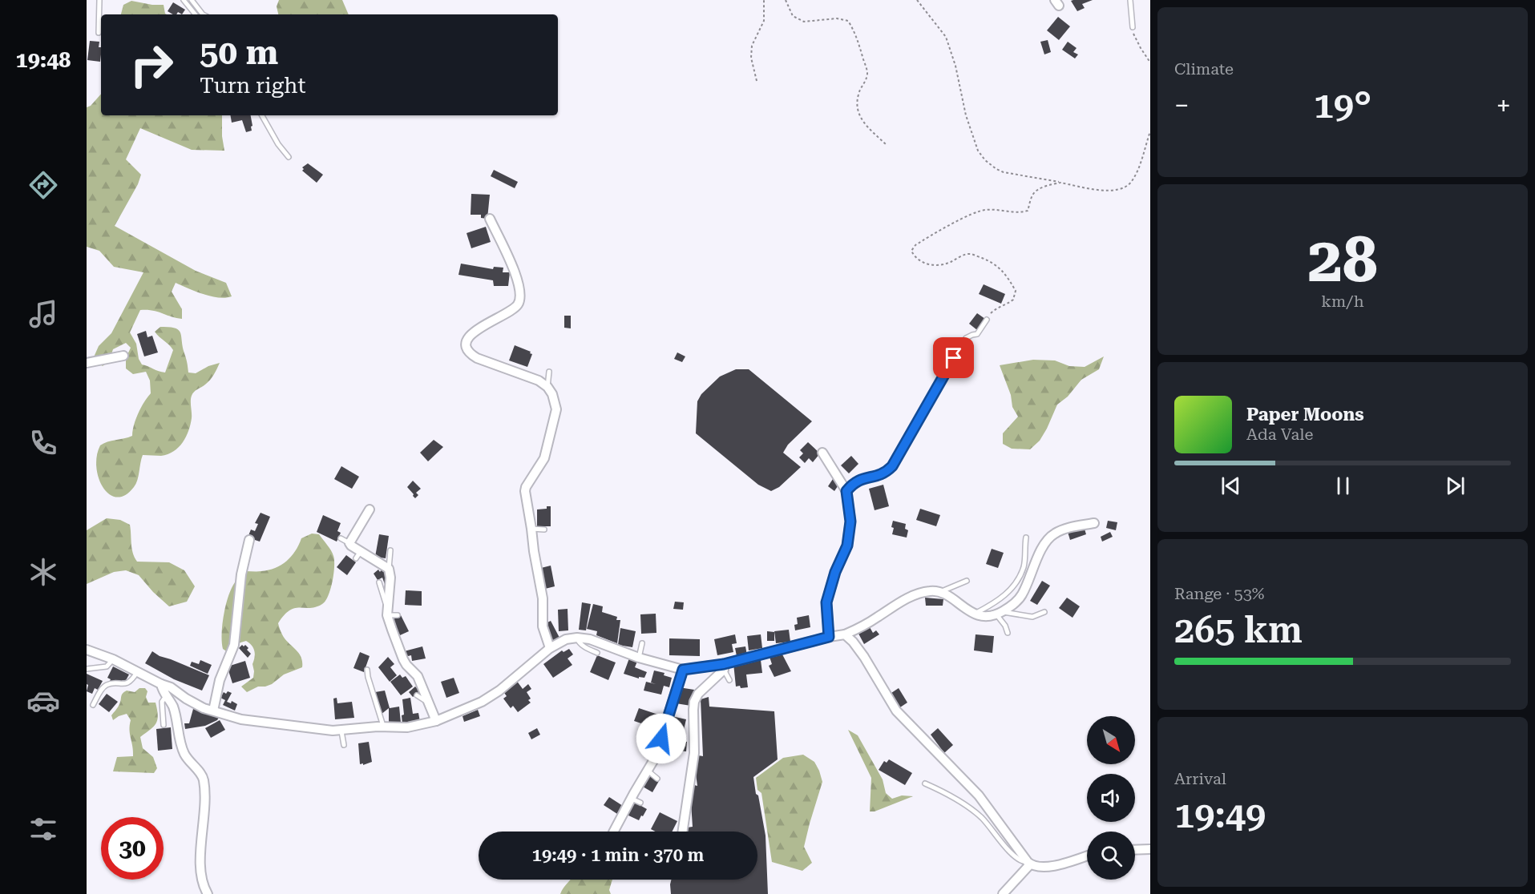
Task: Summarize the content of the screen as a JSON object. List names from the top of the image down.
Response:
{
  "north": "bottom right",
  "page": {
    "tabs": "19:48",
    "tile": [
      "Climate",
      ["28", "km/h"],
      ["Range · 53%", "265 km"],
      ["Arrival", "19:49"]
    ],
    "turn": ["50 m", "Turn right"],
    "heat": ["−", "19°", "+"],
    "song": ["Paper Moons", "Ada Vale"],
    "limit": "30",
    "trip": "19:49 · 1 min · 370 m"
  }
}
